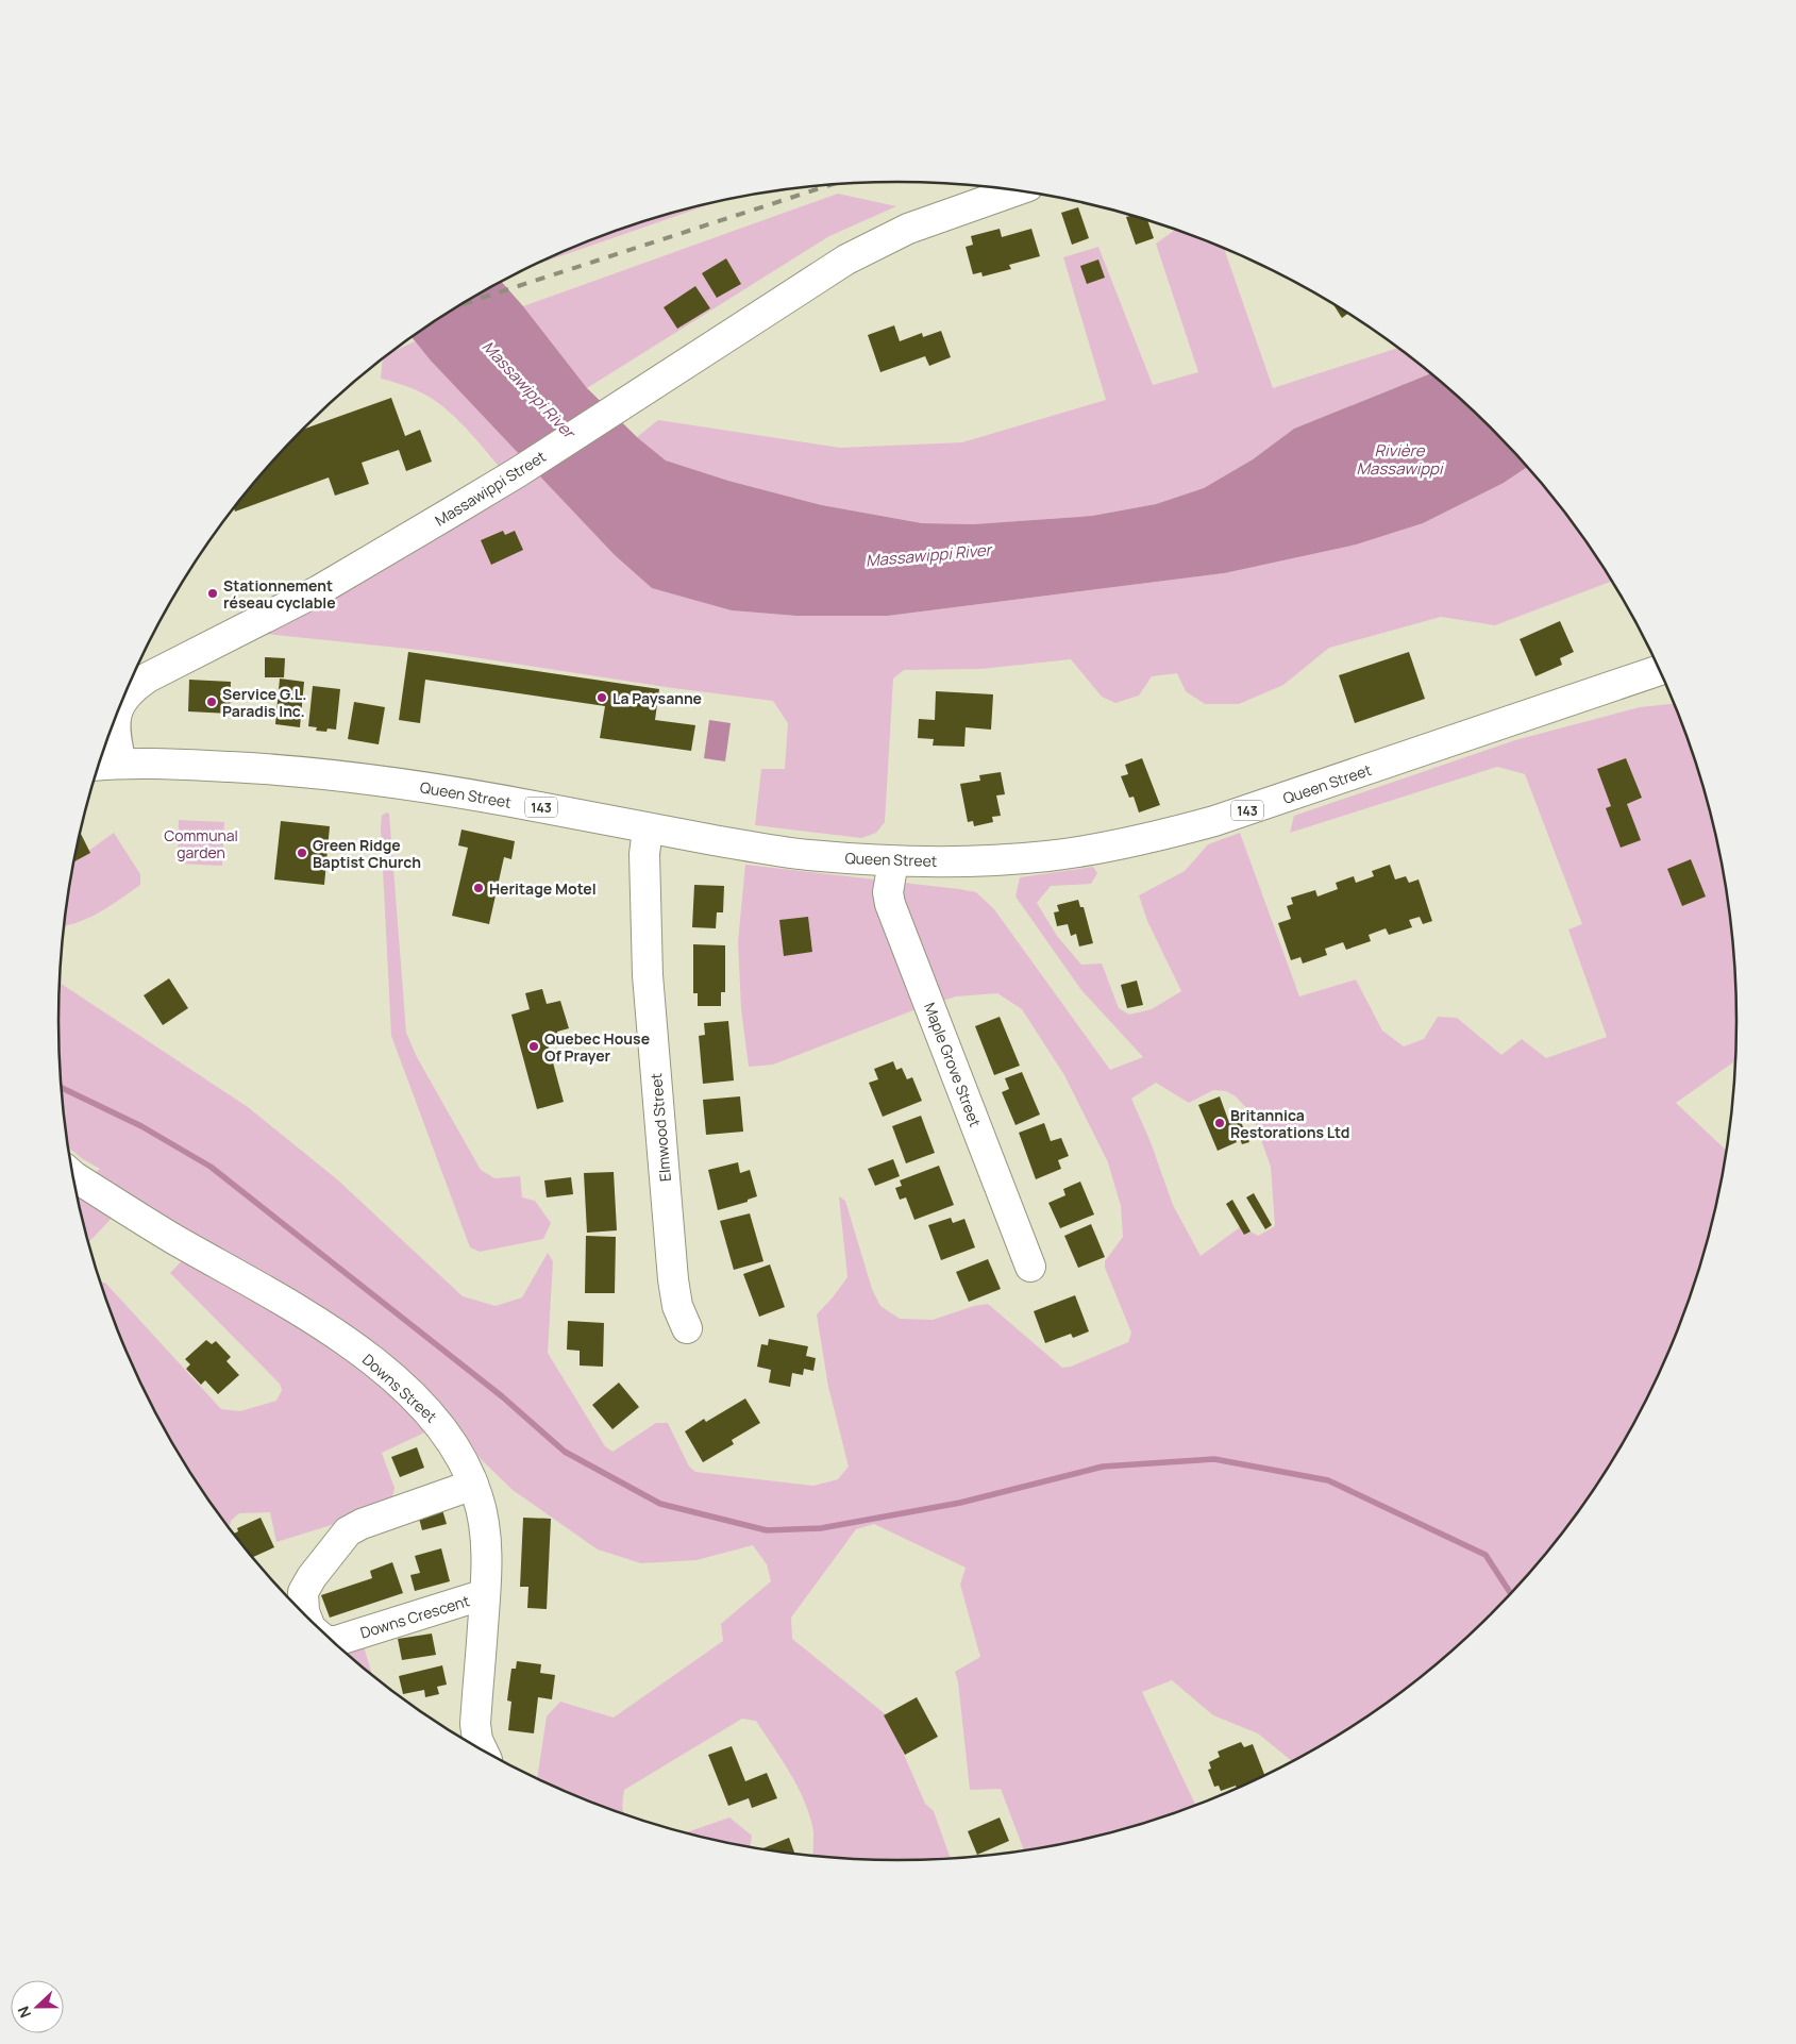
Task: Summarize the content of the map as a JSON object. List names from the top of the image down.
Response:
{
  "streets": {
    "street": [
      "Massawippi Street",
      "Queen Street",
      "143",
      "Maple Grove Street",
      "Elmwood Street",
      "Downs Street",
      "Downs Crescent"
    ]
  },
  "crossings": [
    ["Massawippi Street", "Queen Street"],
    ["Queen Street", "Maple Grove Street"],
    ["Queen Street", "Elmwood Street"],
    ["Downs Street", "Downs Crescent"]
  ],
  "water": ["Massawippi River", "Rivière Massawippi"],
  "parks": ["Communal garden"],
  "places": [
    "Stationnement réseau cyclable",
    "La Paysanne",
    "Service G.L. Paradis Inc.",
    "Green Ridge Baptist Church",
    "Heritage Motel",
    "Quebec House Of Prayer",
    "Britannica Restorations Ltd"
  ],
  "north": "left"
}
